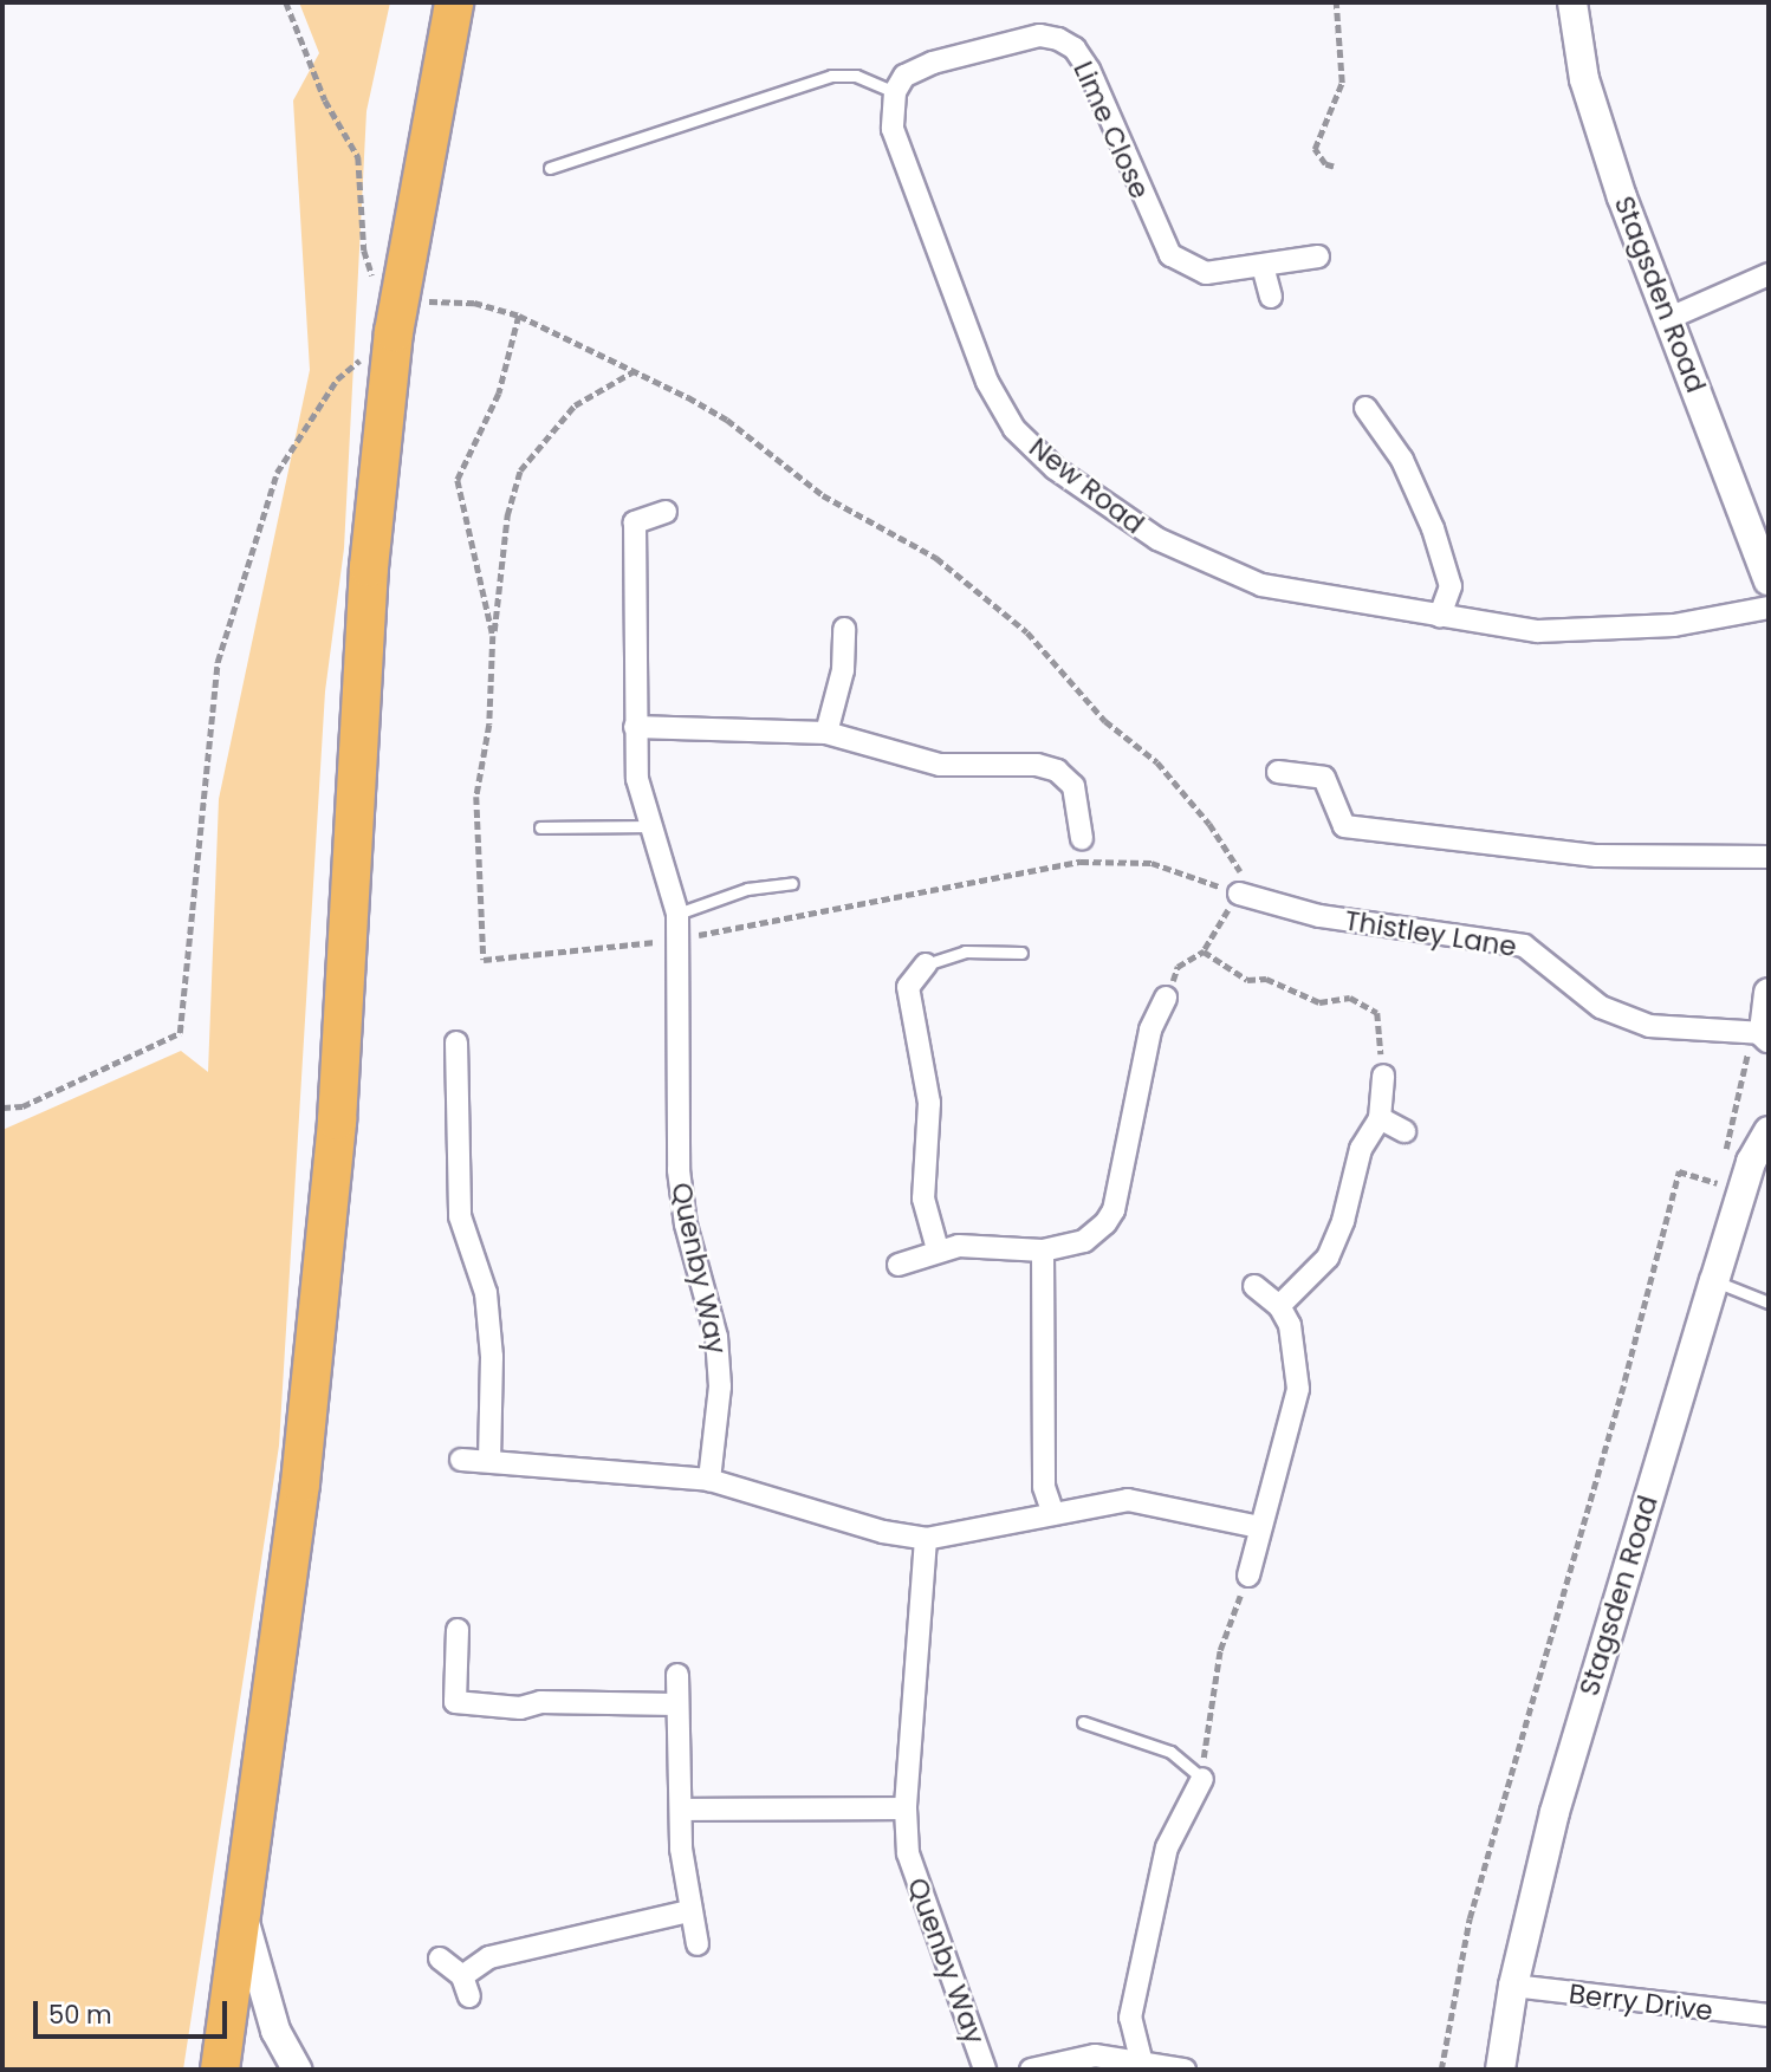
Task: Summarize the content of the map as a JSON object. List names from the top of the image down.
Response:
{
  "streets": {
    "street": [
      "Lime Close",
      "Stagsden Road",
      "New Road",
      "Thistley Lane",
      "Quenby Way",
      "Berry Drive"
    ]
  },
  "crossings": [
    ["Lime Close", "New Road"],
    ["Stagsden Road", "Berry Drive"]
  ],
  "scale_bar": "50 m"
}
